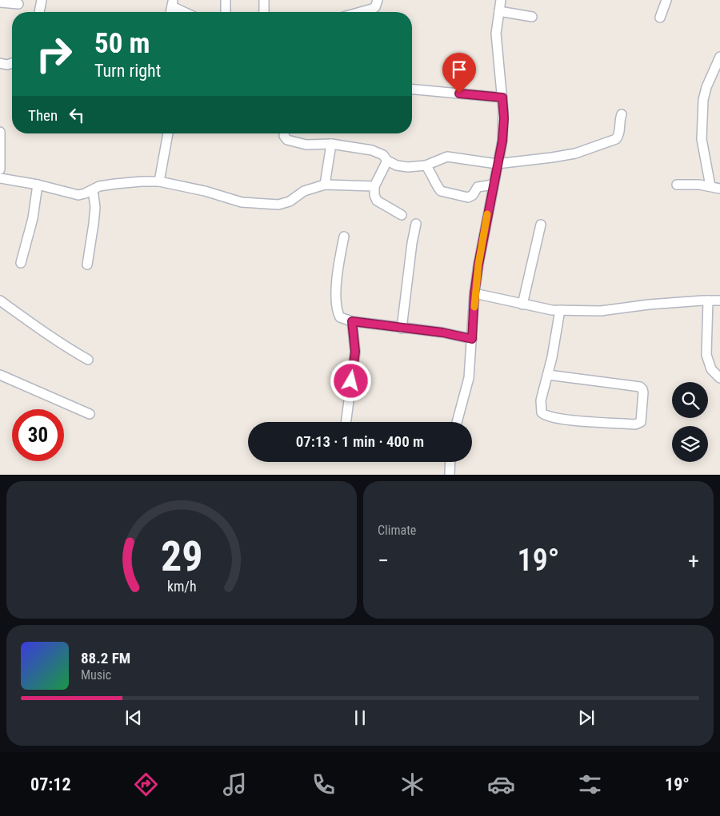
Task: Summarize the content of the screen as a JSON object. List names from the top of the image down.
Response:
{
  "page": {
    "turn": ["50 m", "Turn right"],
    "then": "Then",
    "limit": "30",
    "trip": "07:13 · 1 min · 400 m",
    "tile": "Climate",
    "heat": ["−", "19°", "+"],
    "song": ["88.2 FM", "Music"],
    "tabs": ["07:12", "19°"],
    "gauge": ["29", "km/h"]
  }
}
